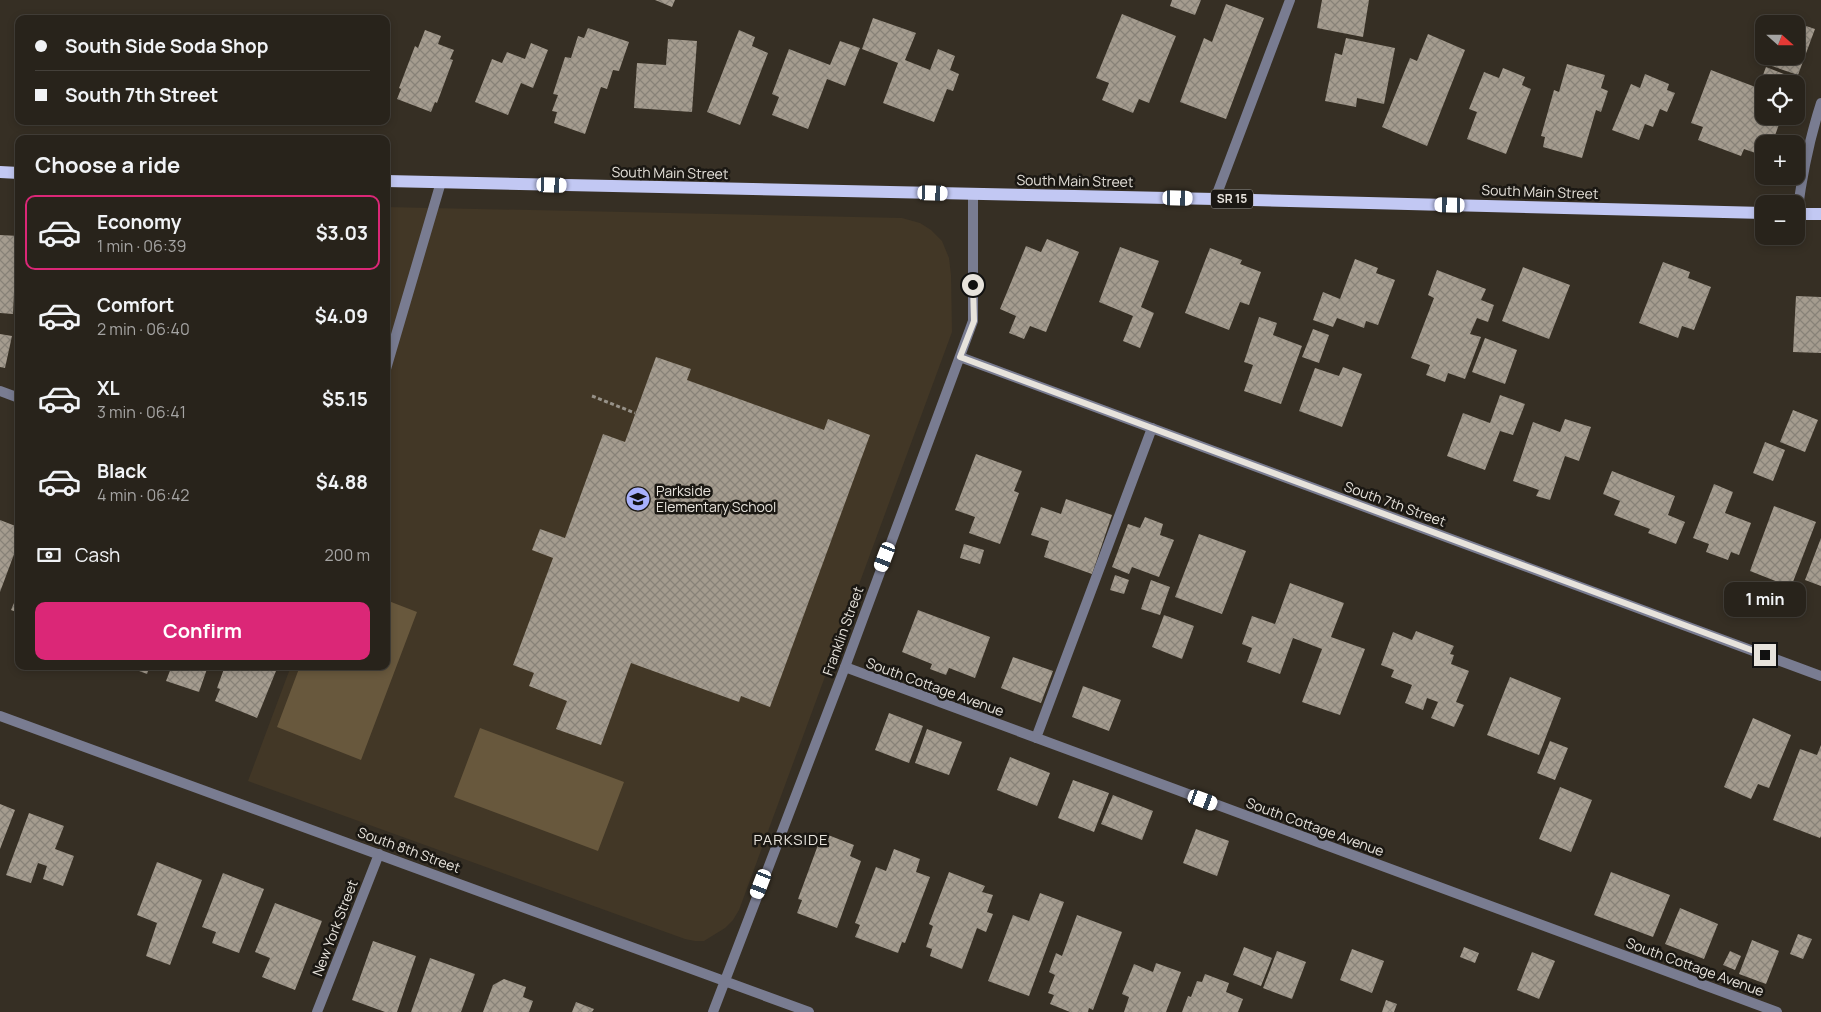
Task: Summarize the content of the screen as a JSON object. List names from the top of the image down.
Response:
{
  "streets": {
    "main road": ["South Main Street", "SR 15"],
    "street": [
      "South 7th Street",
      "Franklin Street",
      "South Cottage Avenue",
      "South 8th Street",
      "New York Street"
    ]
  },
  "crossings": [
    ["South Main Street", "Franklin Street"],
    ["South 7th Street", "Franklin Street"],
    ["Franklin Street", "South Cottage Avenue"],
    ["Franklin Street", "South 8th Street"],
    ["South 8th Street", "New York Street"]
  ],
  "districts": ["PARKSIDE"],
  "places": {
    "school or university": ["Parkside Elementary School"]
  },
  "north": "right",
  "page": {
    "map_buttons": ["+", "−"],
    "banner": ["South Side Soda Shop", "South 7th Street"],
    "heading": "Choose a ride",
    "list": [
      {
        "name": "Economy",
        "note": "1 min · 06:39",
        "value": "$3.03"
      },
      {
        "name": "Comfort",
        "note": "2 min · 06:40",
        "value": "$4.09"
      },
      {
        "name": "XL",
        "note": "3 min · 06:41",
        "value": "$5.15"
      },
      {
        "name": "Black",
        "note": "4 min · 06:42",
        "value": "$4.88"
      }
    ],
    "pay": ["Cash", "200 m"],
    "bubble": "1 min",
    "buttons": "Confirm"
  }
}
